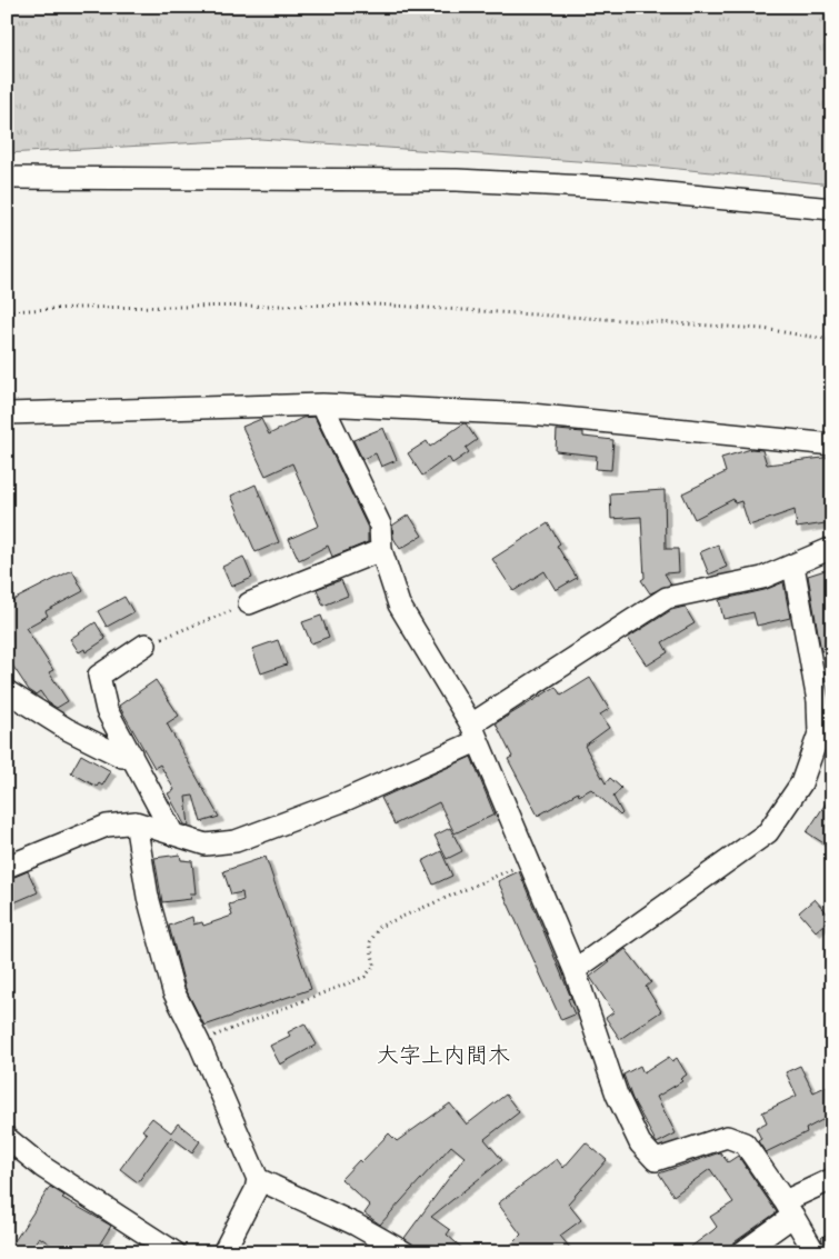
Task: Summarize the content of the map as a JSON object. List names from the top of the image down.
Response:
{
  "districts": ["大字上内間木"]
}
